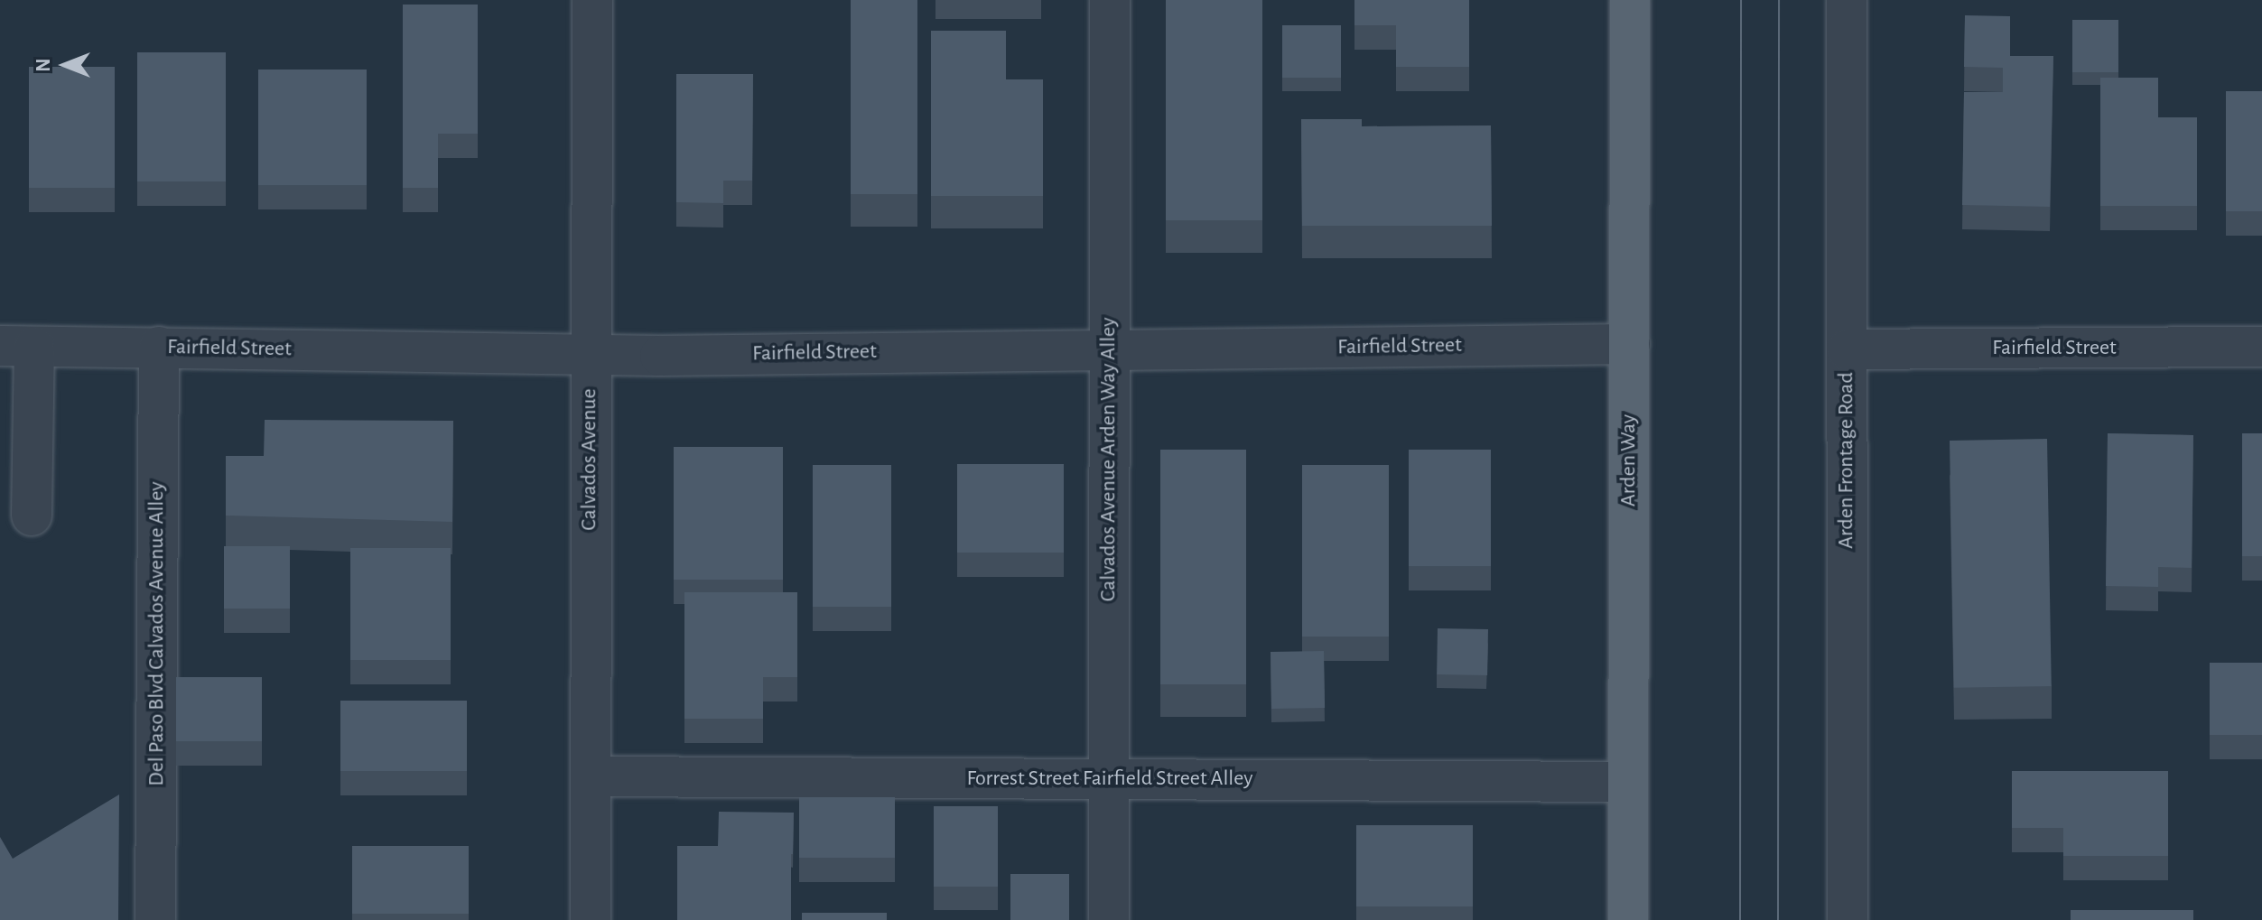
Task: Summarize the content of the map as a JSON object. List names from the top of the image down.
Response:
{
  "streets": {
    "main road": ["Arden Way"],
    "street": [
      "Fairfield Street",
      "Calvados Avenue",
      "Calvados Avenue Arden Way Alley",
      "Arden Frontage Road",
      "Del Paso Blvd Calvados Avenue Alley",
      "Forrest Street Fairfield Street Alley"
    ]
  },
  "crossings": [
    ["Fairfield Street", "Calvados Avenue"],
    ["Fairfield Street", "Calvados Avenue Arden Way Alley"],
    ["Fairfield Street", "Arden Way"],
    ["Fairfield Street", "Arden Frontage Road"],
    ["Fairfield Street", "Del Paso Blvd Calvados Avenue Alley"],
    ["Calvados Avenue", "Forrest Street Fairfield Street Alley"],
    ["Calvados Avenue Arden Way Alley", "Forrest Street Fairfield Street Alley"],
    ["Arden Way", "Forrest Street Fairfield Street Alley"]
  ],
  "north": "left"
}
